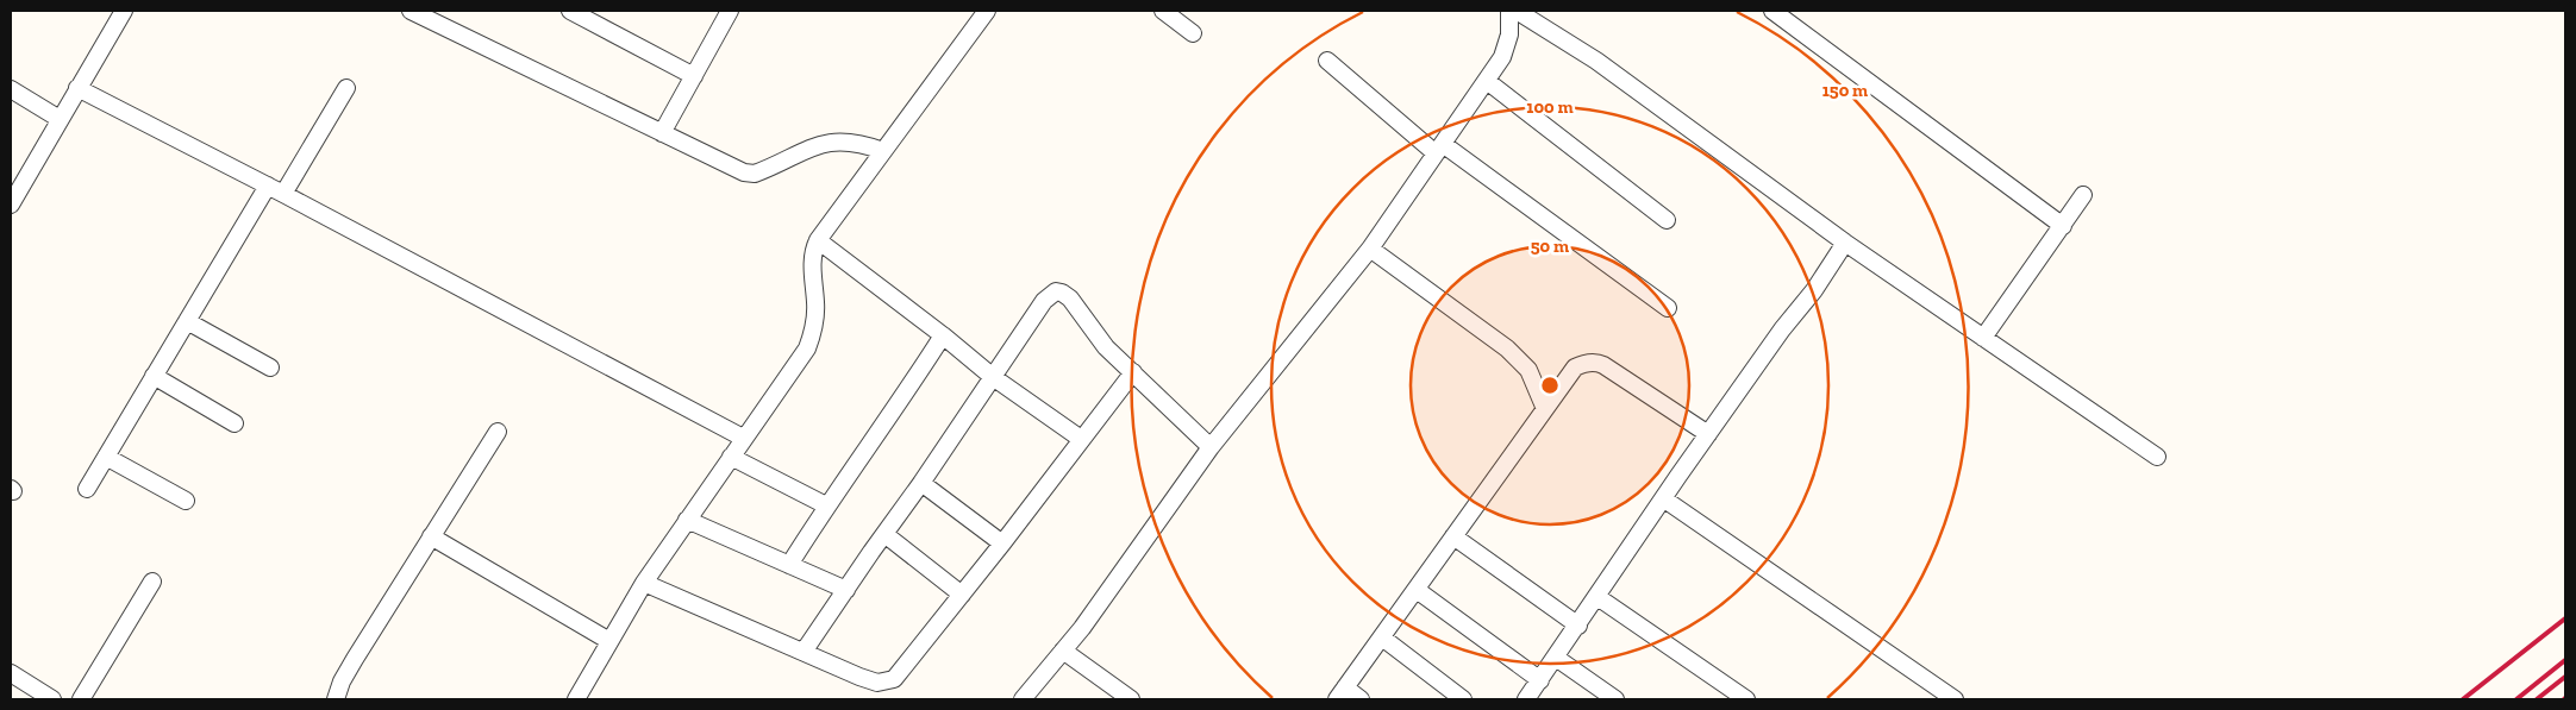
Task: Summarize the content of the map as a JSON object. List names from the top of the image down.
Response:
{
  "rings": ["150 m", "100 m", "50 m"]
}
